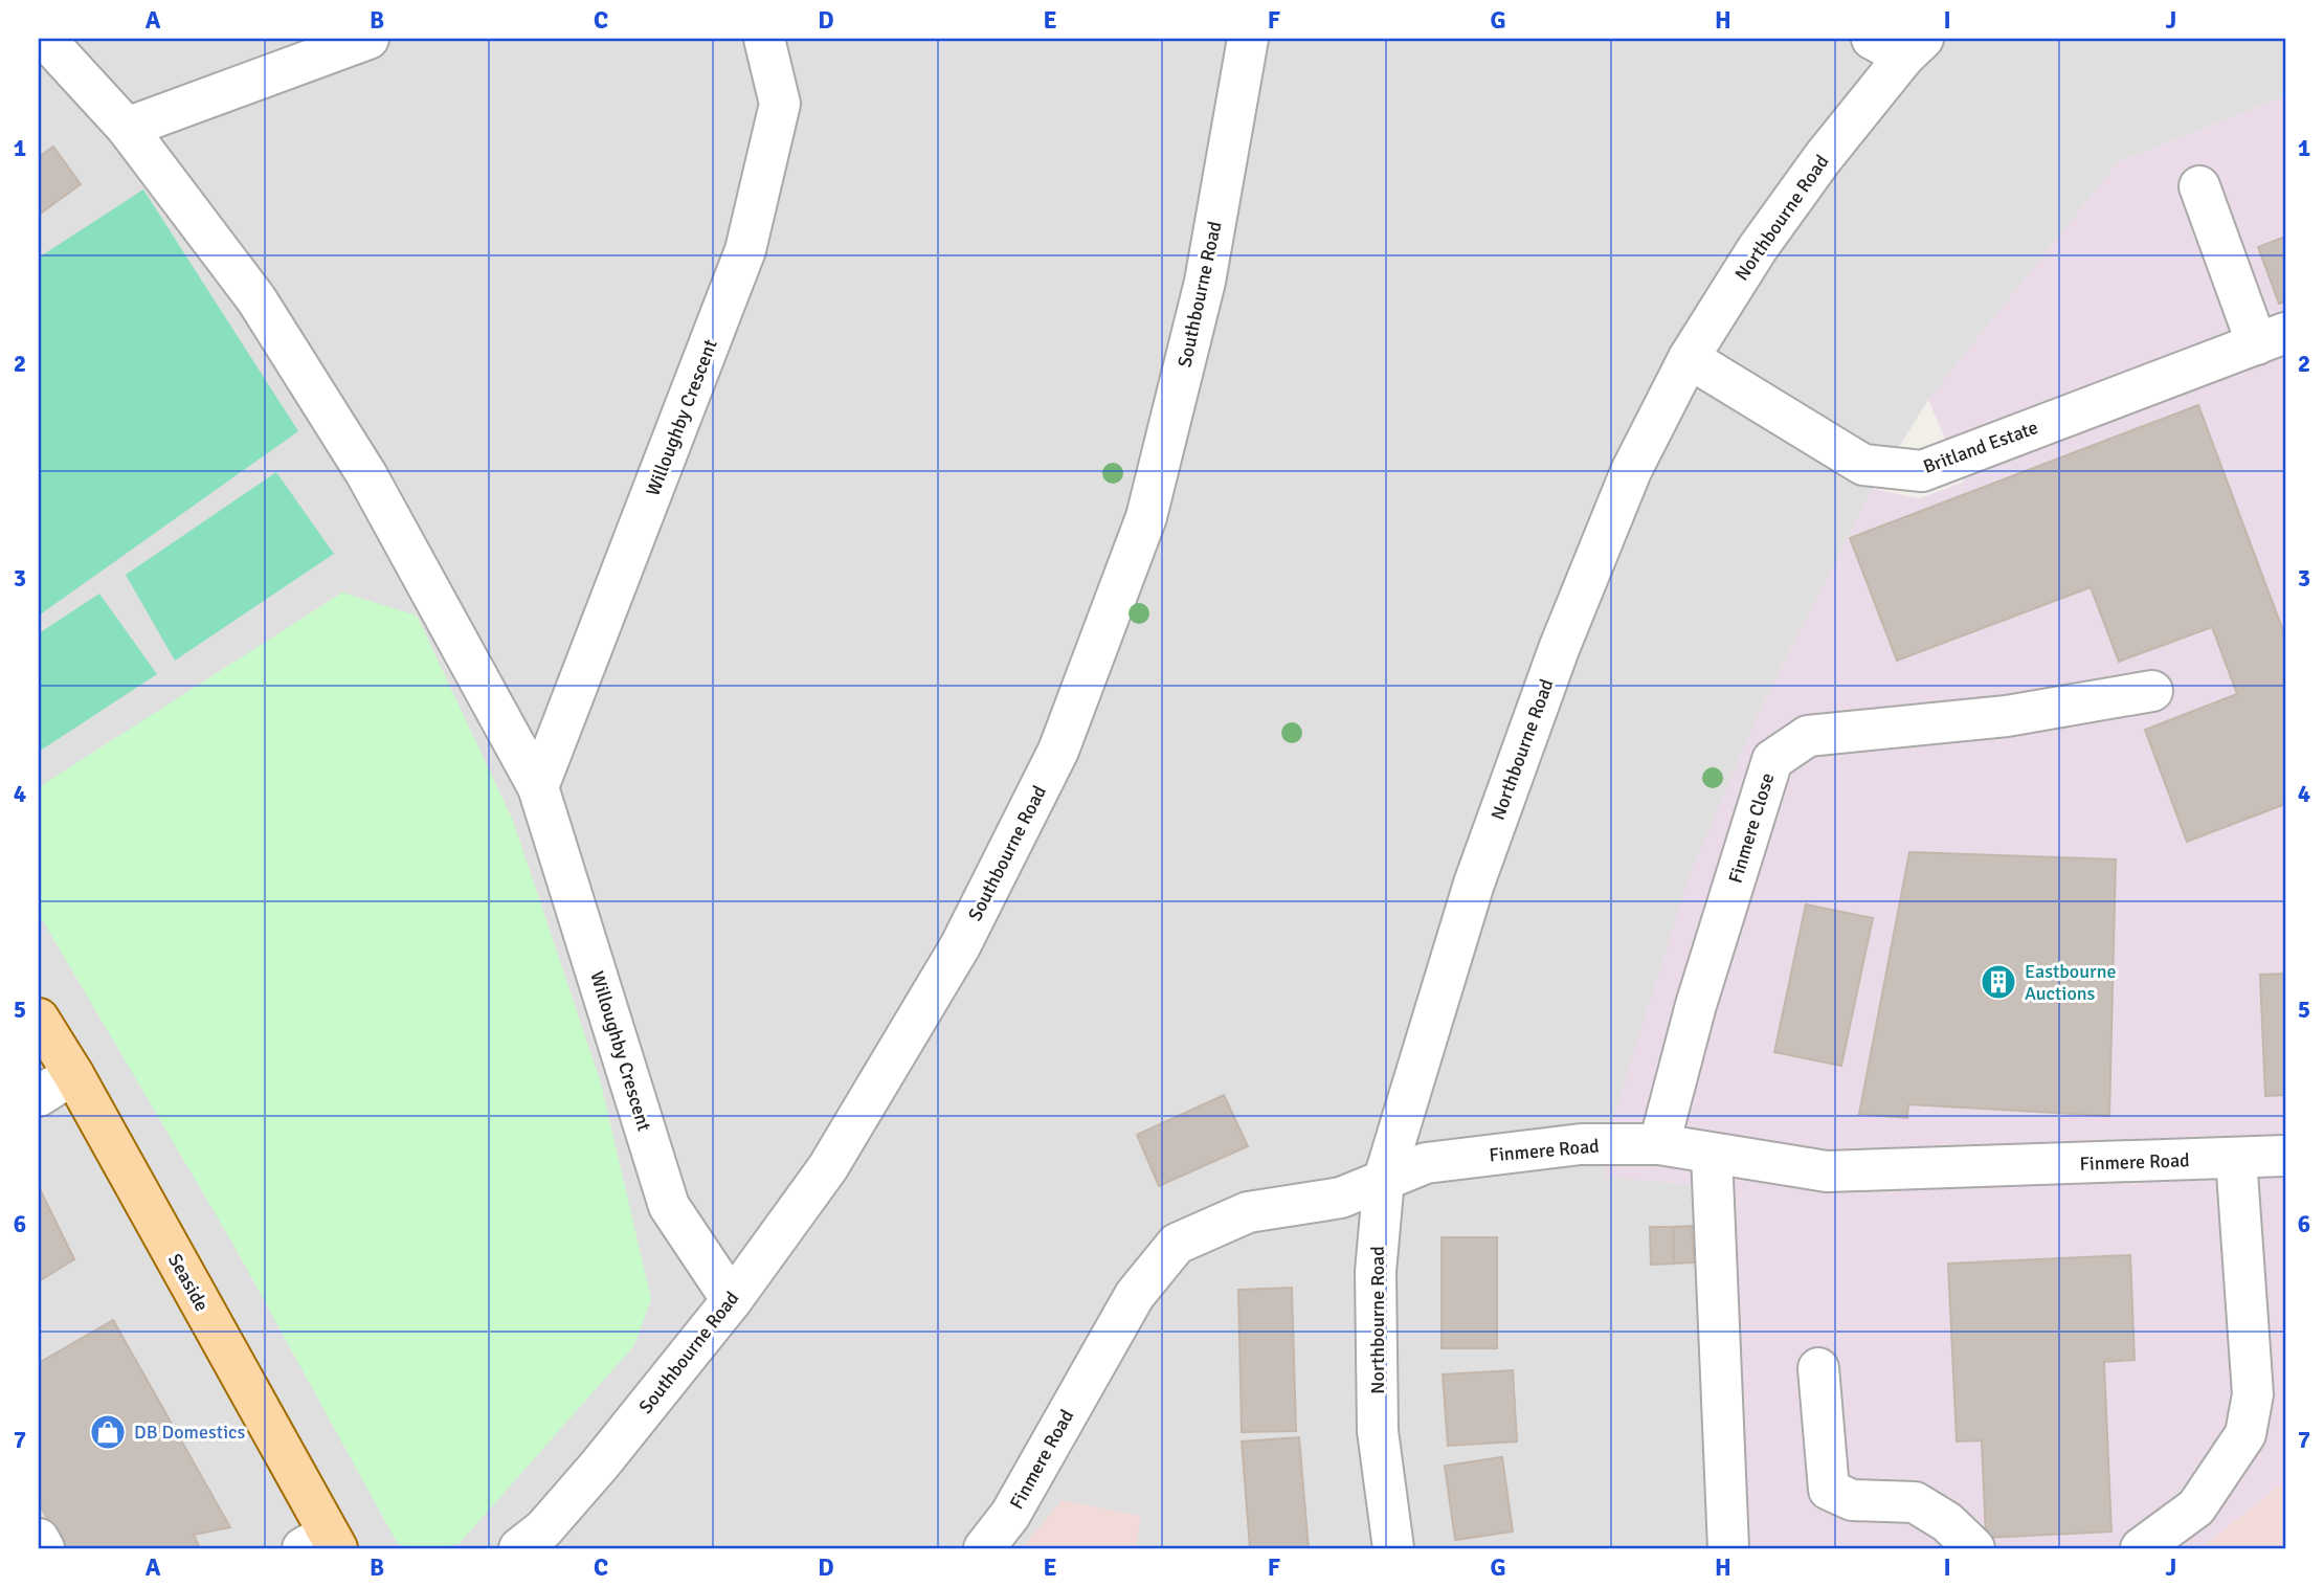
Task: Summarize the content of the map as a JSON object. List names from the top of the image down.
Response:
{
  "streets": {
    "main road": ["Seaside"],
    "street": [
      "Northbourne Road",
      "Southbourne Road",
      "Willoughby Crescent",
      "Britland Estate",
      "Finmere Close",
      "Finmere Road"
    ]
  },
  "crossings": [
    ["Northbourne Road", "Britland Estate"],
    ["Northbourne Road", "Finmere Road"],
    ["Southbourne Road", "Willoughby Crescent"],
    ["Finmere Close", "Finmere Road"]
  ],
  "places": {
    "building": ["Eastbourne Auctions"],
    "shop": ["DB Domestics"]
  },
  "grid": {
    "columns": [
      "A",
      "B",
      "C",
      "D",
      "E",
      "F",
      "G",
      "H",
      "I",
      "J"
    ],
    "rows": [
      "1",
      "2",
      "3",
      "4",
      "5",
      "6",
      "7"
    ]
  }
}
